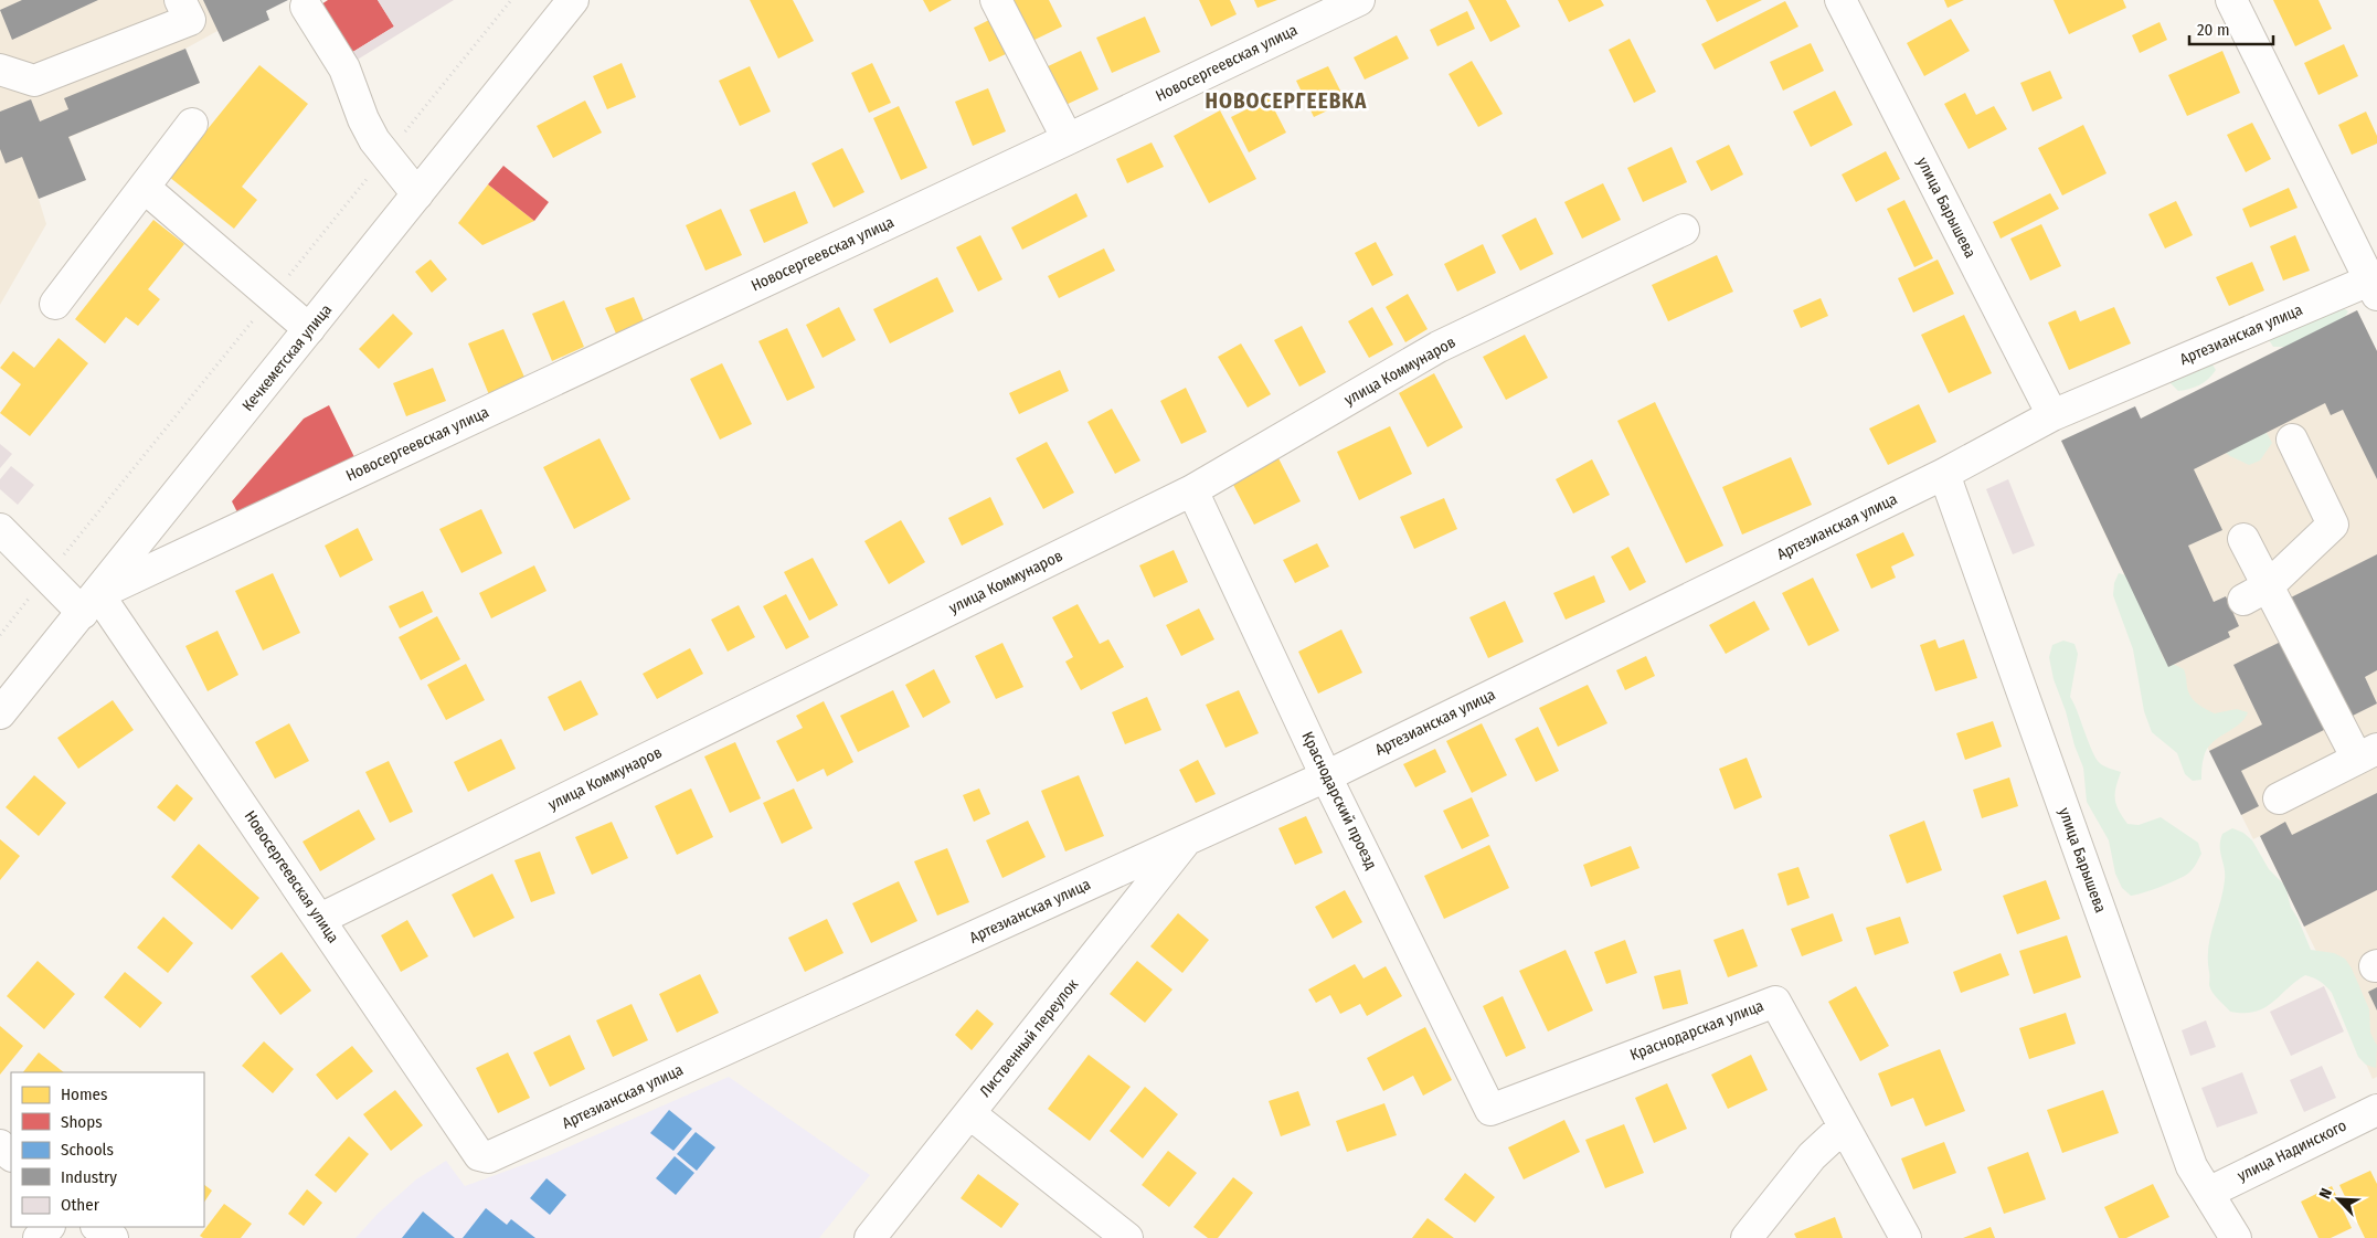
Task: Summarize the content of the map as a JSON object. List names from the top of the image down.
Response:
{
  "streets": {
    "street": [
      "Новосергеевская улица",
      "улица Барышева",
      "Артезианская улица",
      "Кечкеметская улица",
      "улица Коммунаров",
      "Краснодарский проезд",
      "Краснодарская улица",
      "Лиственный переулок",
      "улица Надинского"
    ]
  },
  "crossings": [
    ["Новосергеевская улица", "Артезианская улица"],
    ["Новосергеевская улица", "Кечкеметская улица"],
    ["Новосергеевская улица", "улица Коммунаров"],
    ["улица Барышева", "Артезианская улица"],
    ["улица Барышева", "улица Надинского"],
    ["Артезианская улица", "Краснодарский проезд"],
    ["Артезианская улица", "Лиственный переулок"],
    ["улица Коммунаров", "Краснодарский проезд"],
    ["Краснодарский проезд", "Краснодарская улица"]
  ],
  "districts": ["НОВОСЕРГЕЕВКА"],
  "legend": [
    "Homes",
    "Shops",
    "Schools",
    "Industry",
    "Other"
  ],
  "scale_bar": "20 m",
  "north": "top left"
}
